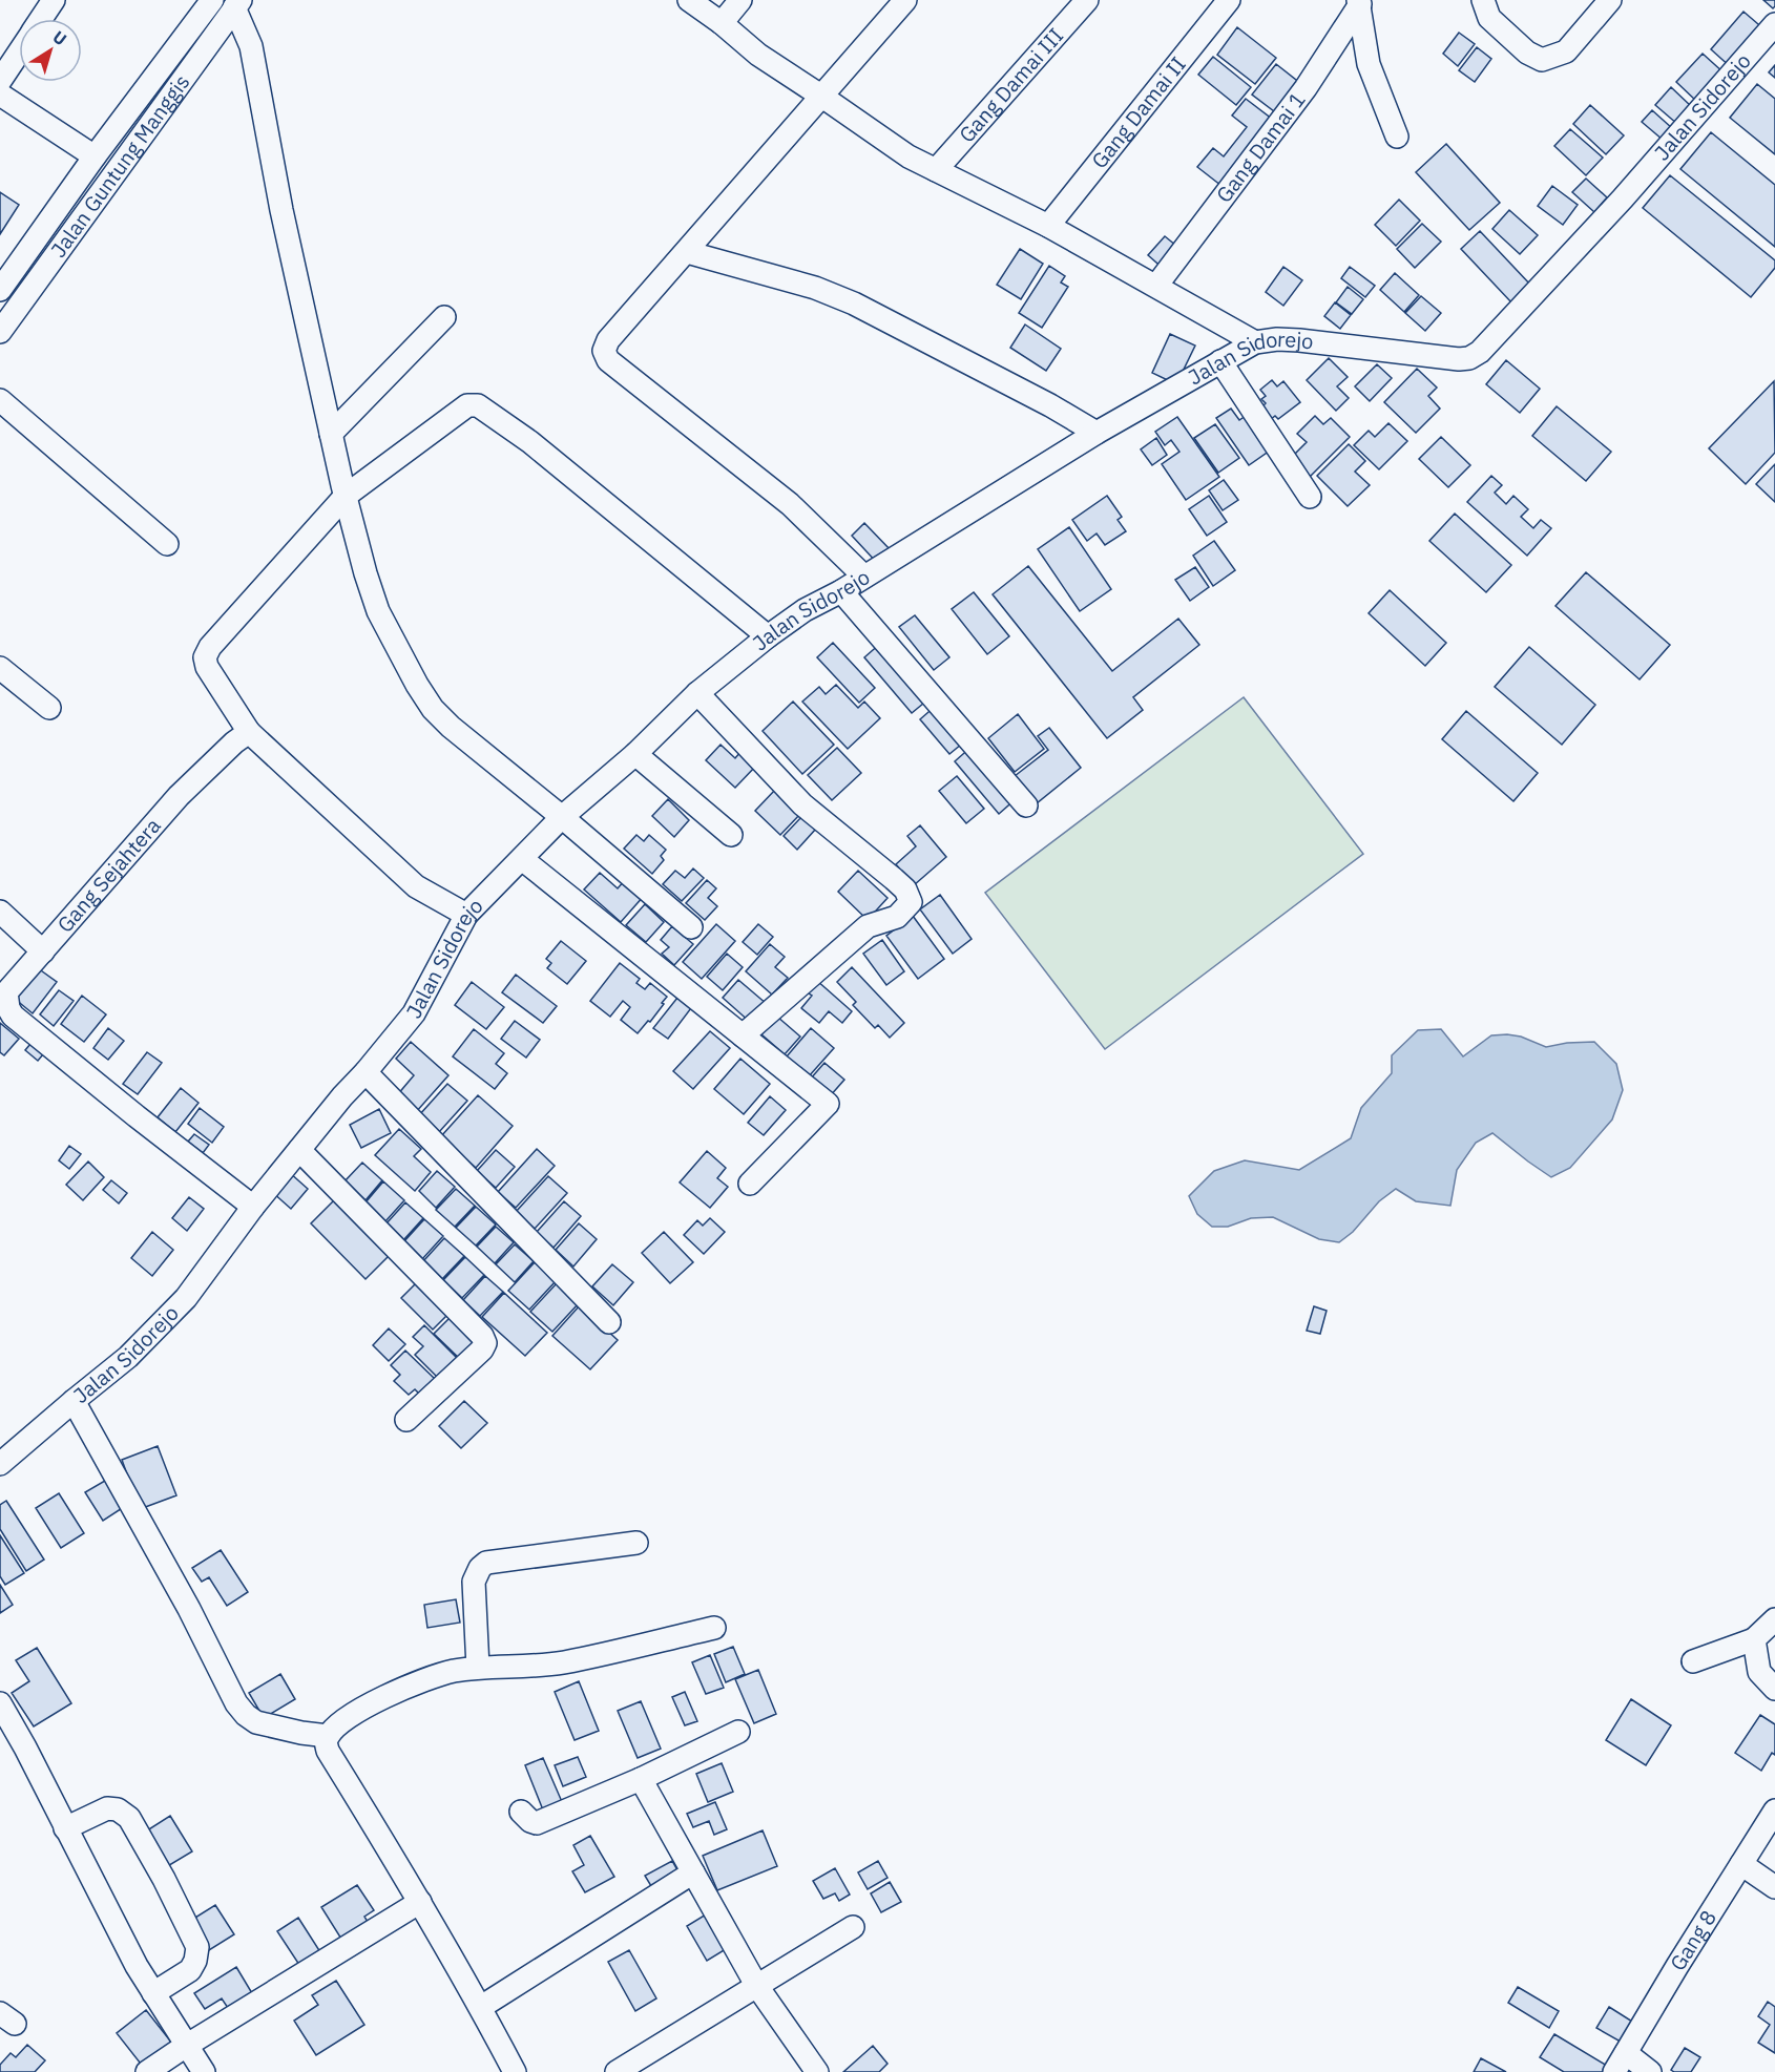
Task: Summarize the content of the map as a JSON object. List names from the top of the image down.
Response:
{
  "streets": {
    "street": [
      "Gang Damai III",
      "Jalan Sidorejo",
      "Gang Damai II",
      "Gang Damai 1",
      "Jalan Guntung Manggis",
      "Gang Sejahtera",
      "Gang 8"
    ]
  },
  "crossings": [
    ["Jalan Sidorejo", "Gang Sejahtera"]
  ],
  "north": "top right"
}
